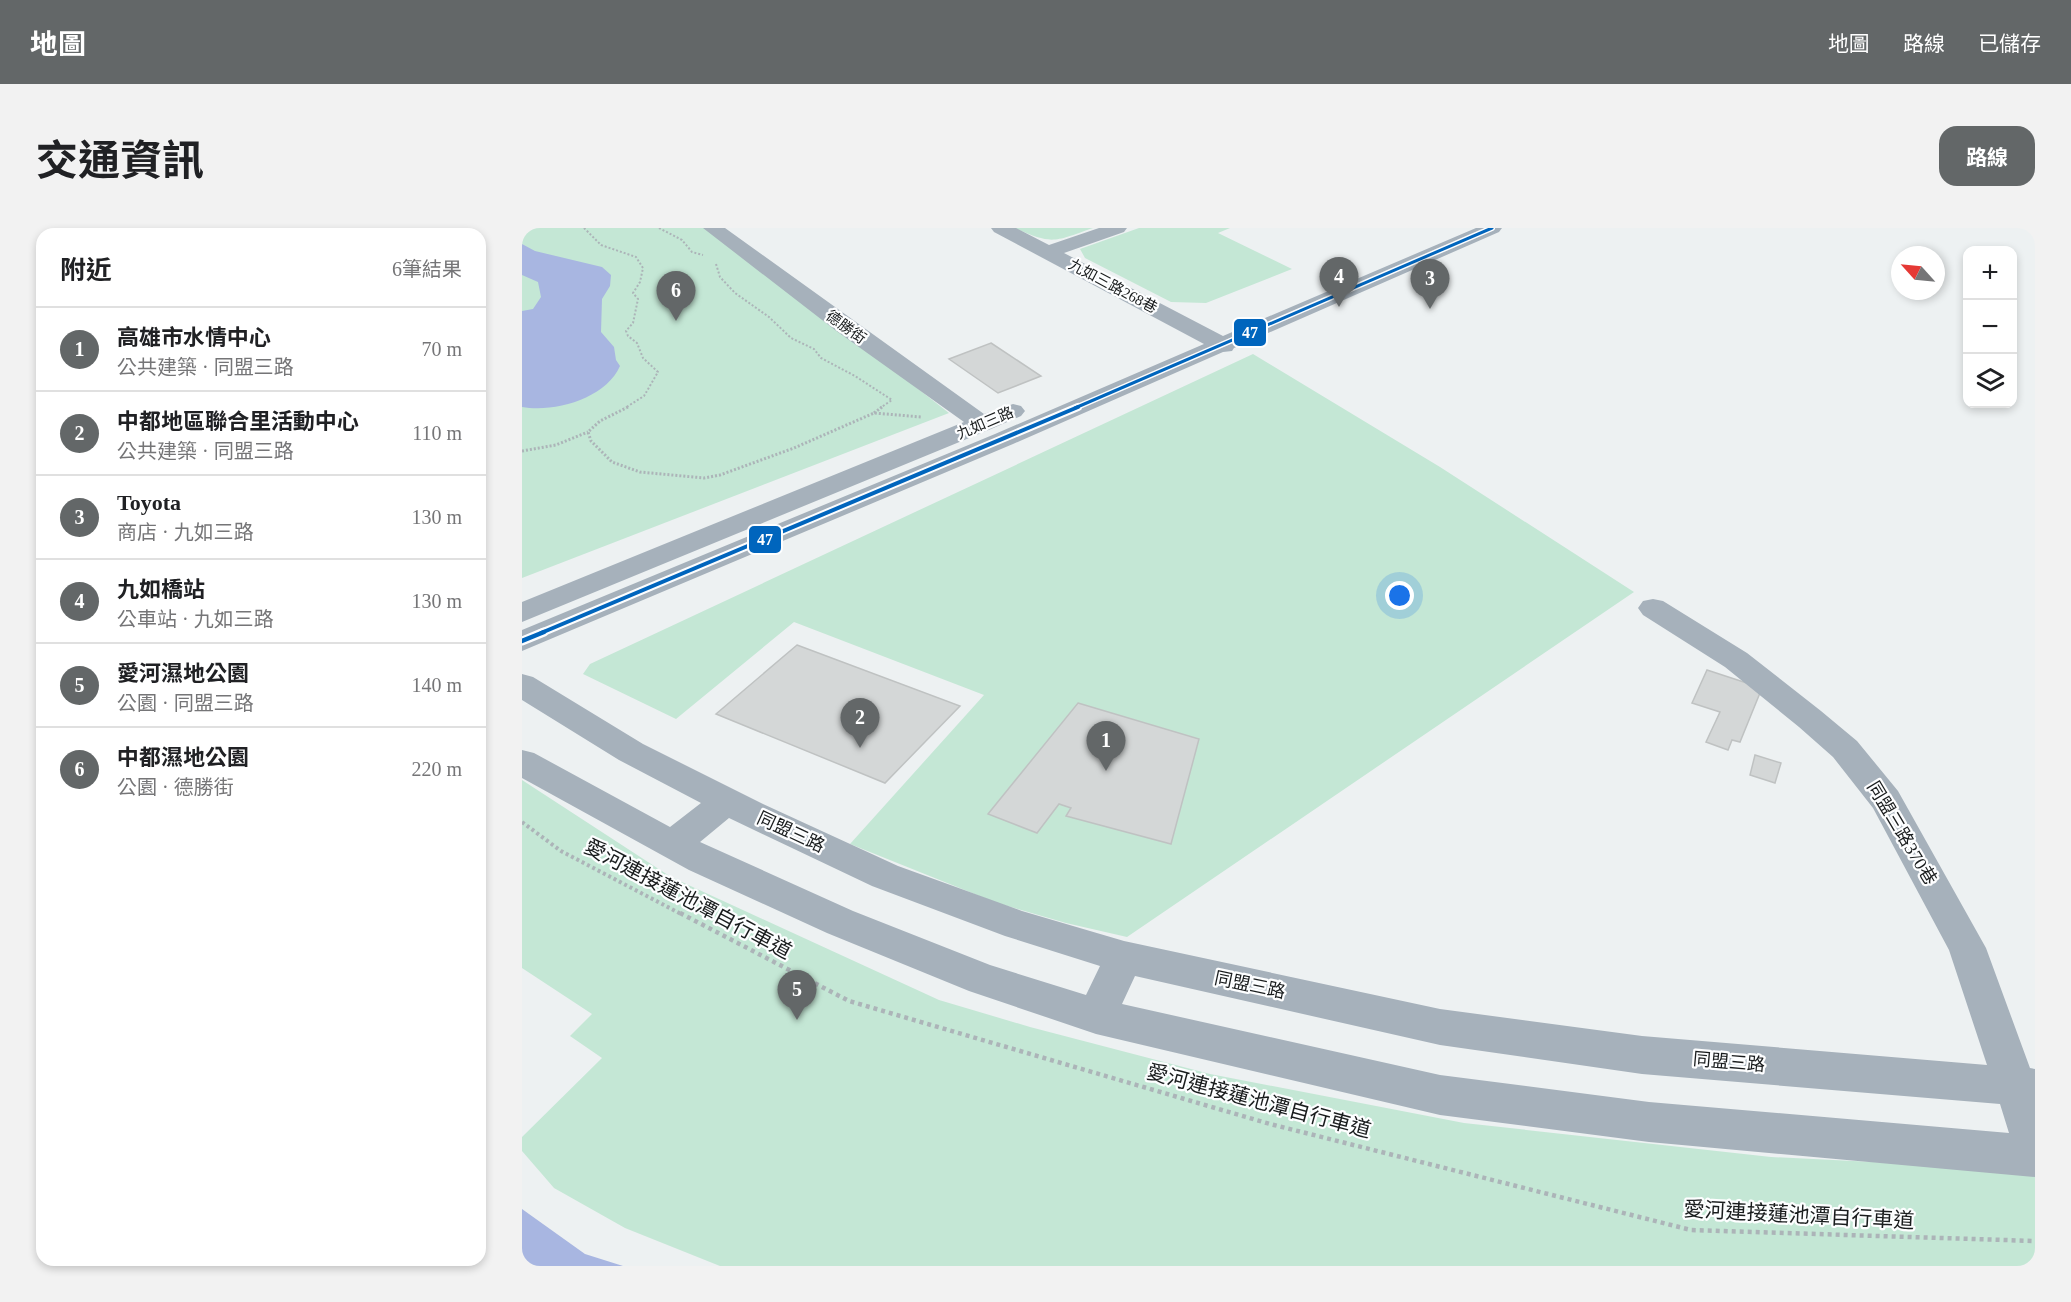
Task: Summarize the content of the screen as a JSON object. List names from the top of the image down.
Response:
{
  "streets": {
    "street": [
      "九如三路268巷",
      "德勝街",
      "九如三路",
      "同盟三路",
      "同盟三路370巷"
    ],
    "path": ["愛河連接蓮池潭自行車道"]
  },
  "crossings": [
    ["九如三路268巷", "九如三路"],
    ["德勝街", "九如三路"],
    ["同盟三路", "同盟三路370巷"]
  ],
  "lines": ["transit line 47"],
  "north": "top left",
  "page": {
    "header": "地圖",
    "nav": ["地圖", "路線", "已儲存"],
    "title": "交通資訊",
    "buttons": "路線",
    "heading": ["附近", "6筆結果"],
    "map_buttons": ["+", "−"],
    "pins": [
      "4",
      "3",
      "6",
      "2",
      "1",
      "5"
    ],
    "list": [
      {
        "mark": "1",
        "name": "高雄市水情中心",
        "note": "公共建築 · 同盟三路",
        "value": "70 m"
      },
      {
        "mark": "2",
        "name": "中都地區聯合里活動中心",
        "note": "公共建築 · 同盟三路",
        "value": "110 m"
      },
      {
        "mark": "3",
        "name": "Toyota",
        "note": "商店 · 九如三路",
        "value": "130 m"
      },
      {
        "mark": "4",
        "name": "九如橋站",
        "note": "公車站 · 九如三路",
        "value": "130 m"
      },
      {
        "mark": "5",
        "name": "愛河濕地公園",
        "note": "公園 · 同盟三路",
        "value": "140 m"
      },
      {
        "mark": "6",
        "name": "中都濕地公園",
        "note": "公園 · 德勝街",
        "value": "220 m"
      }
    ]
  }
}
